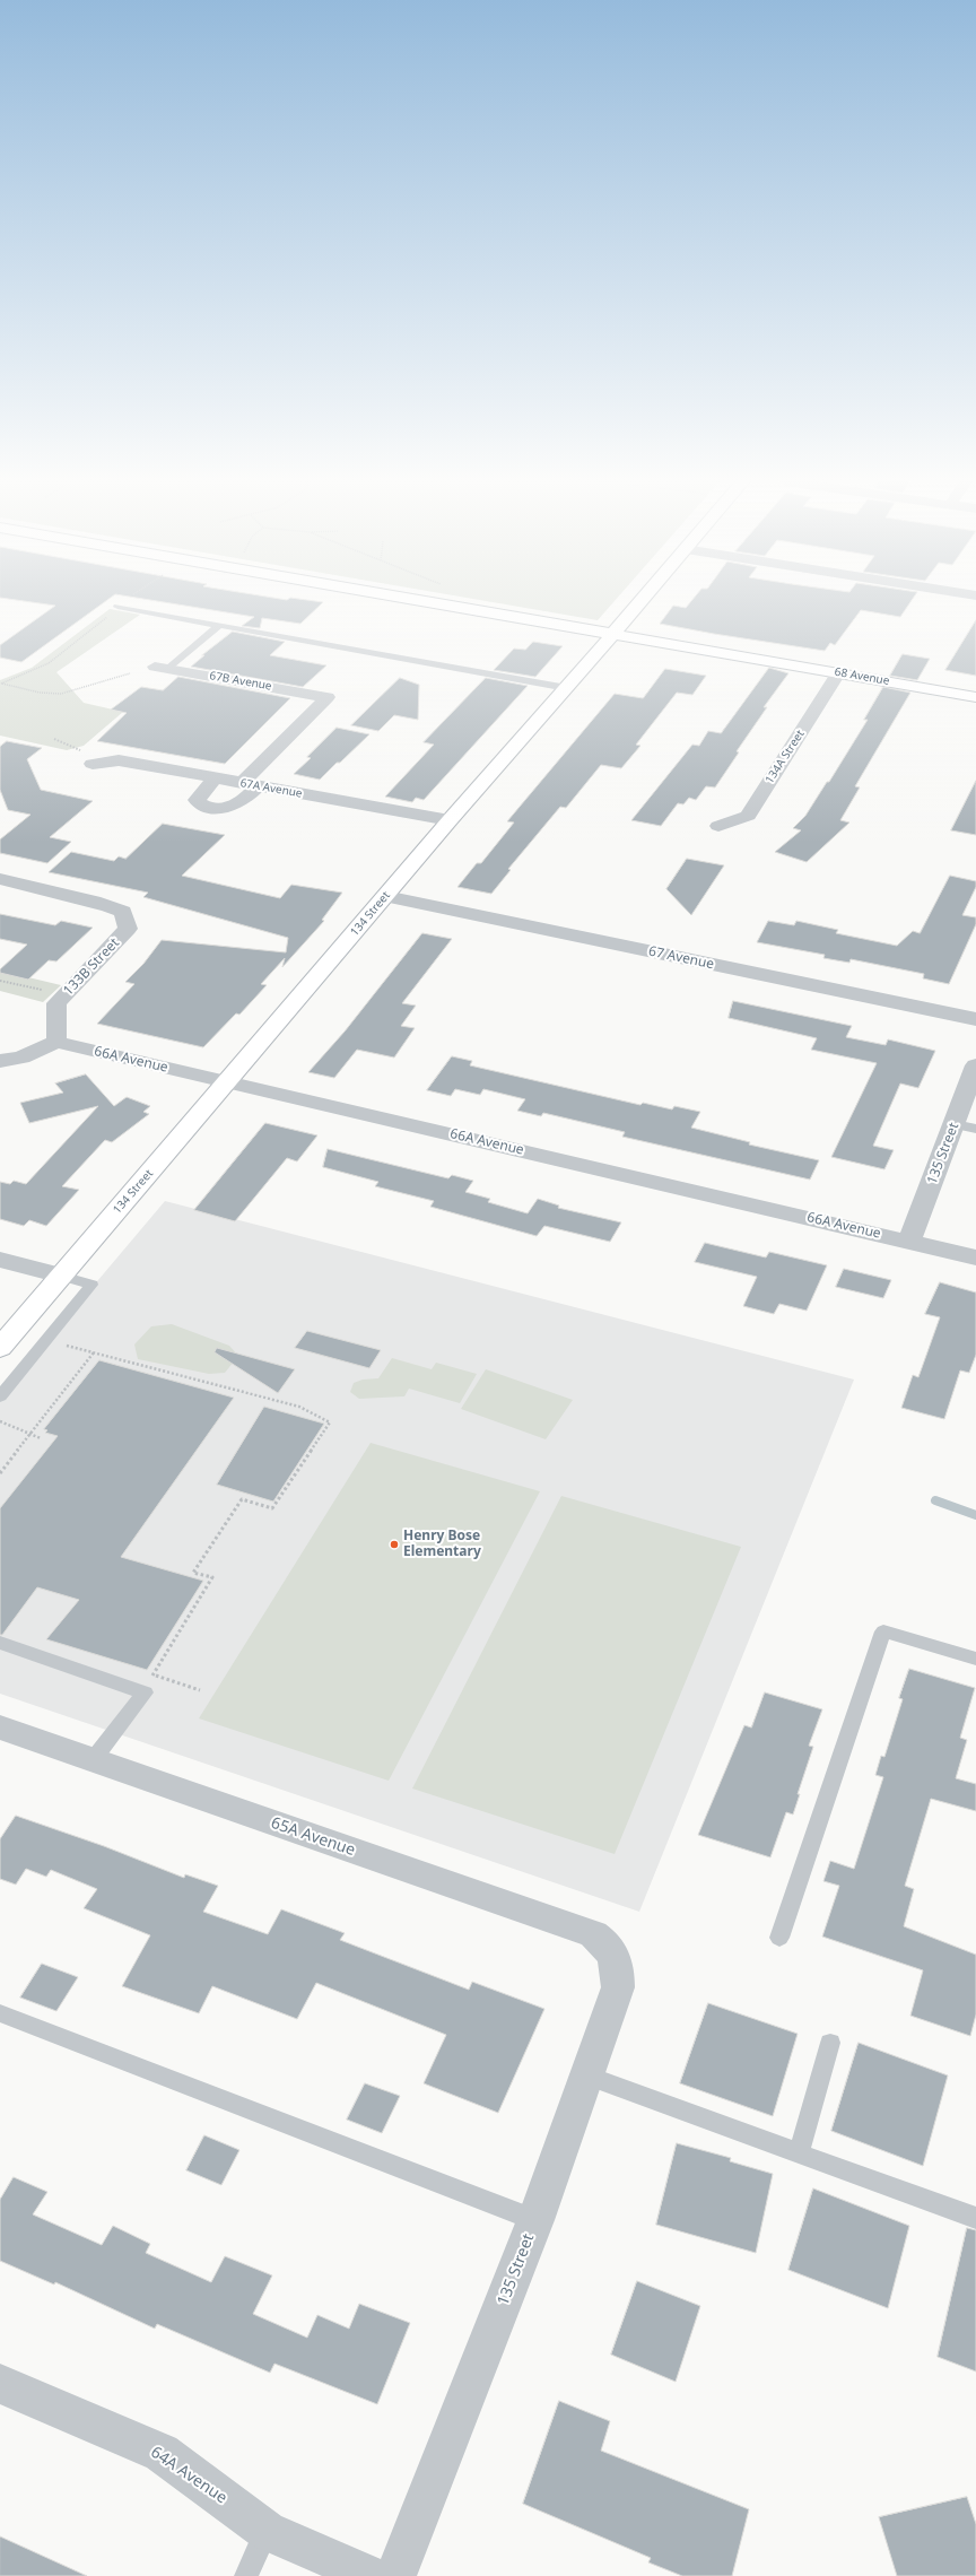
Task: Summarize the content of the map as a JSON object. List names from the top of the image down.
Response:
{
  "streets": {
    "street": [
      "68 Avenue",
      "67B Avenue",
      "134A Street",
      "67A Avenue",
      "134 Street",
      "67 Avenue",
      "133B Street",
      "66A Avenue",
      "135 Street",
      "65A Avenue",
      "64A Avenue"
    ]
  },
  "crossings": [
    ["68 Avenue", "134A Street"],
    ["68 Avenue", "134 Street"],
    ["67B Avenue", "67A Avenue"],
    ["67A Avenue", "134 Street"],
    ["134 Street", "67 Avenue"],
    ["134 Street", "66A Avenue"],
    ["133B Street", "66A Avenue"],
    ["66A Avenue", "135 Street"],
    ["135 Street", "65A Avenue"]
  ],
  "places": ["Henry Bose Elementary"]
}
